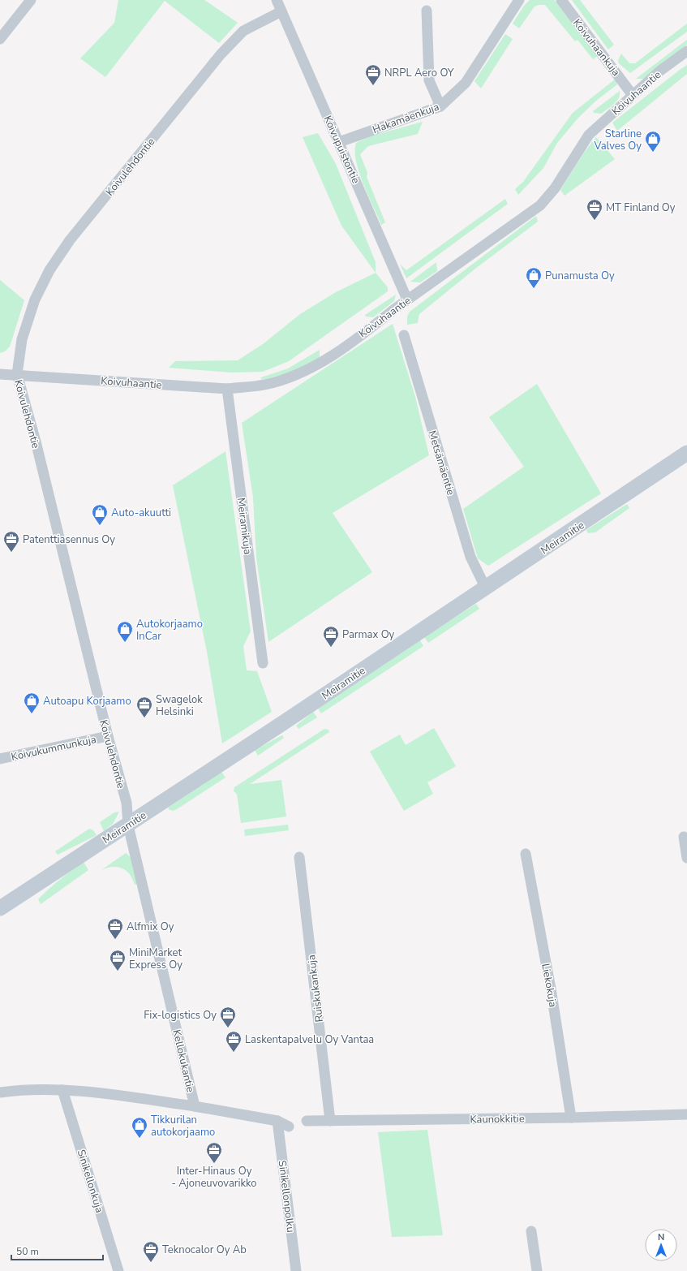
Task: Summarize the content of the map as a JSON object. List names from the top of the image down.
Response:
{
  "streets": {
    "main road": ["Meiramitie"],
    "street": [
      "Koivuhaankuja",
      "Koivuhaantie",
      "Hakamäenkuja",
      "Koivupuistontie",
      "Koivulehdontie",
      "Metsämäentie",
      "Meiramikuja",
      "Koivukummunkuja",
      "Liekokuja",
      "Ruiskukankuja",
      "Kellokukantie",
      "Kaunokkitie",
      "Sinikellonkuja",
      "Sinikellonpolku"
    ]
  },
  "crossings": [
    ["Koivuhaankuja", "Koivuhaantie"],
    ["Koivuhaantie", "Koivupuistontie"],
    ["Koivuhaantie", "Koivulehdontie"],
    ["Koivuhaantie", "Meiramikuja"],
    ["Hakamäenkuja", "Koivupuistontie"],
    ["Koivupuistontie", "Koivulehdontie"],
    ["Koivulehdontie", "Meiramitie"],
    ["Koivulehdontie", "Koivukummunkuja"],
    ["Koivulehdontie", "Kellokukantie"],
    ["Metsämäentie", "Meiramitie"],
    ["Meiramitie", "Kellokukantie"],
    ["Liekokuja", "Kaunokkitie"],
    ["Ruiskukankuja", "Kaunokkitie"],
    ["Kellokukantie", "Sinikellonkuja"]
  ],
  "places": {
    "office": [
      "NRPL Aero OY",
      "MT Finland Oy",
      "Patenttiasennus Oy",
      "Parmax Oy",
      "Swagelok Helsinki",
      "Alfmix Oy",
      "MiniMarket Express Oy",
      "Fix-logistics Oy",
      "Laskentapalvelu Oy Vantaa",
      "Inter-Hinaus Oy - Ajoneuvovarikko",
      "Teknocalor Oy Ab"
    ],
    "shop": [
      "Starline Valves Oy",
      "Punamusta Oy",
      "Auto-akuutti",
      "Autokorjaamo InCar",
      "Autoapu Korjaamo",
      "Tikkurilan autokorjaamo"
    ]
  },
  "scale_bar": "50 m",
  "north": "top"
}
